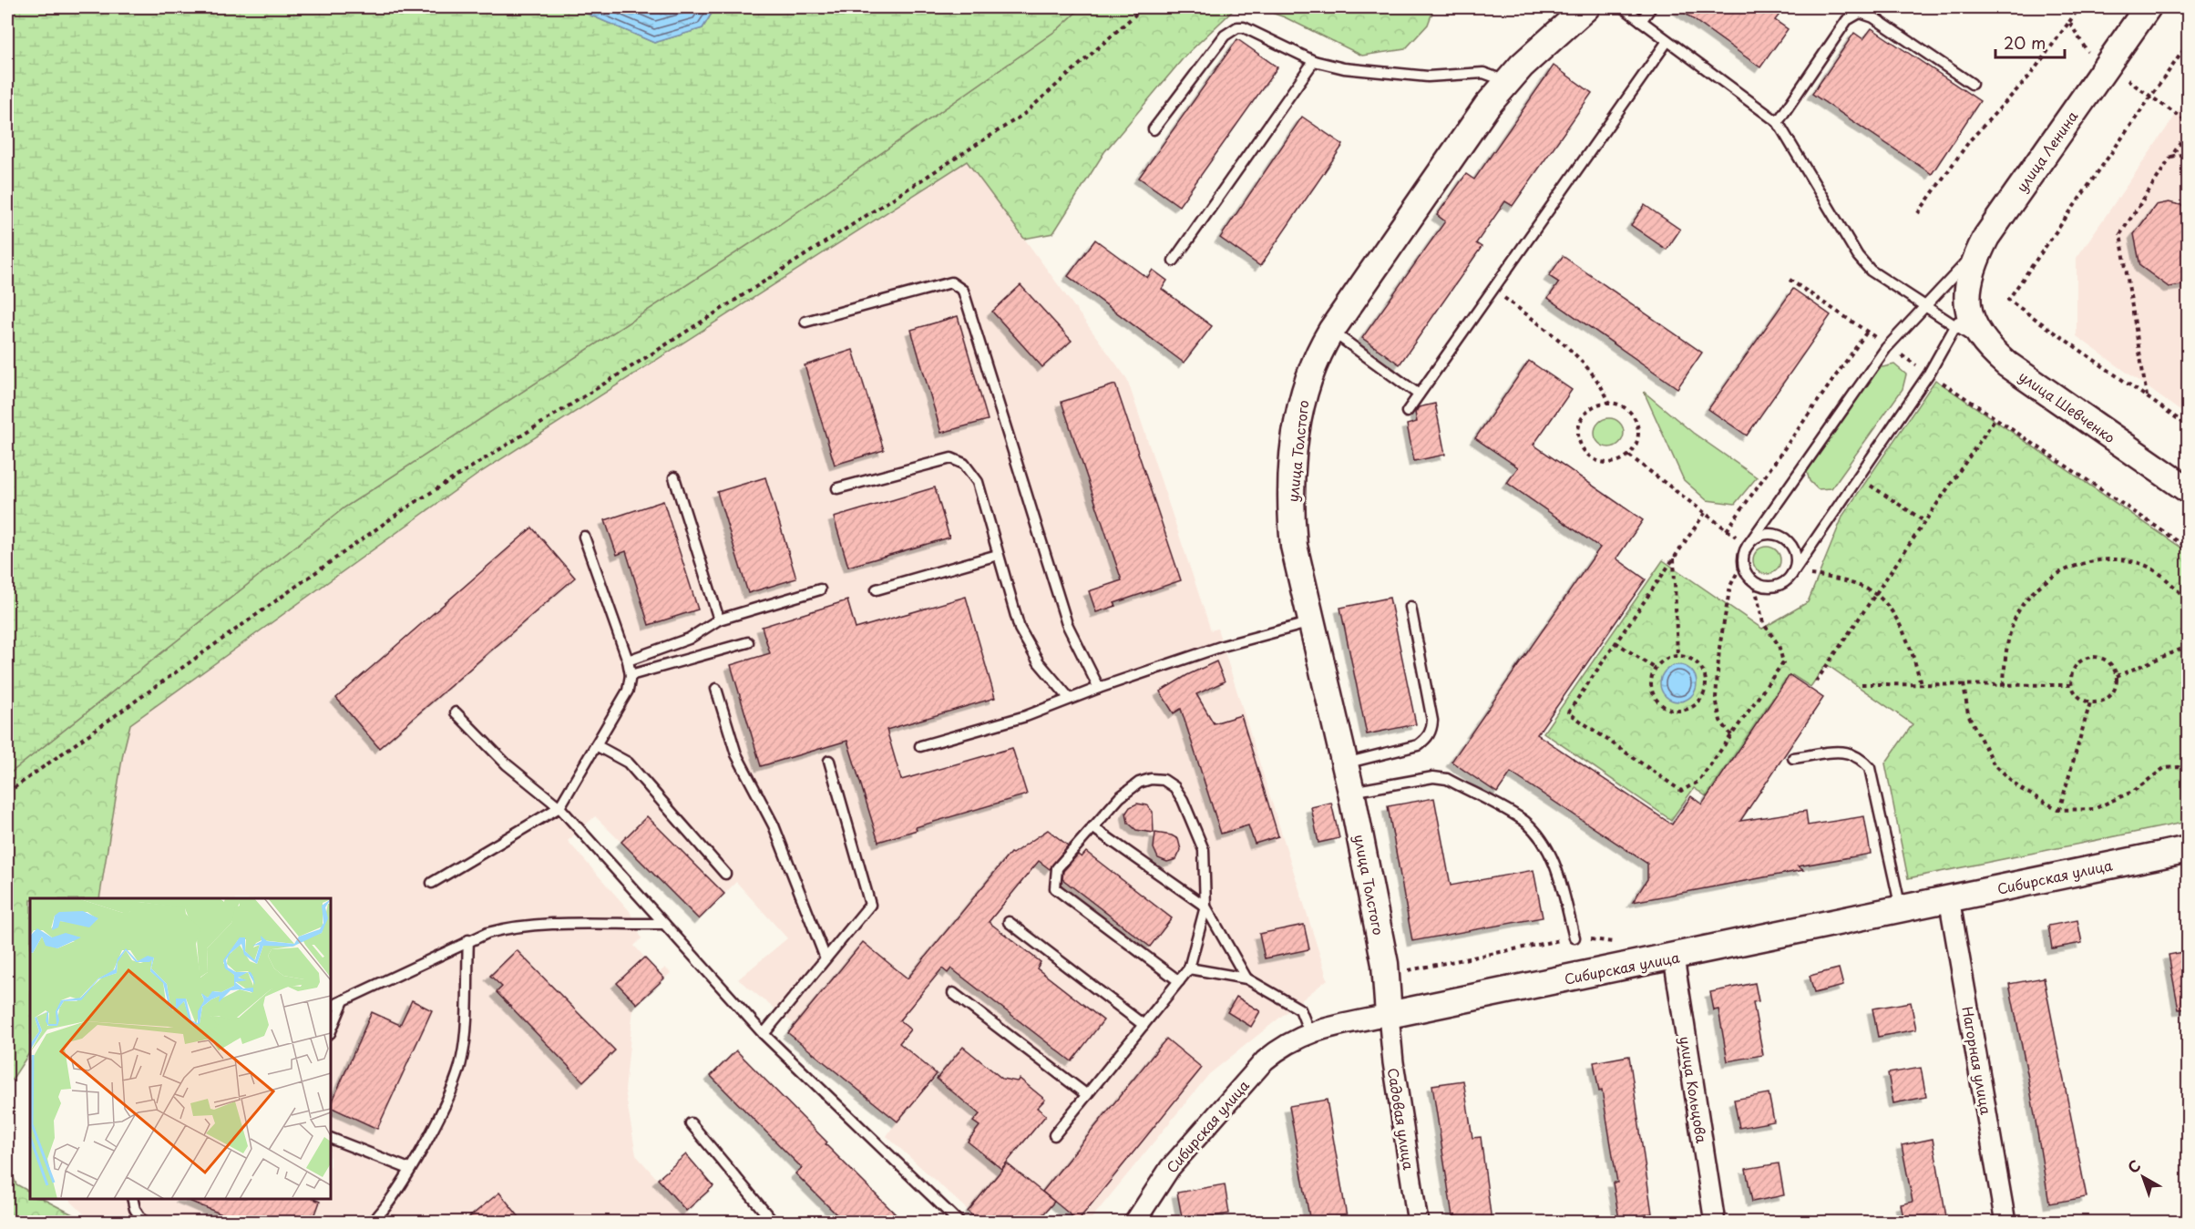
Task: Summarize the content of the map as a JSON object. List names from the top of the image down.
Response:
{
  "streets": {
    "street": [
      "улица Ленина",
      "улица Шевченко",
      "улица Толстого",
      "Сибирская улица",
      "Нагорная улица",
      "улица Кольцова",
      "Садовая улица"
    ]
  },
  "crossings": [
    ["улица Ленина", "улица Шевченко"],
    ["улица Толстого", "Сибирская улица"],
    ["улица Толстого", "Садовая улица"],
    ["Сибирская улица", "Нагорная улица"],
    ["Сибирская улица", "улица Кольцова"],
    ["Сибирская улица", "Садовая улица"]
  ],
  "scale_bar": "20 m",
  "north": "top left"
}
